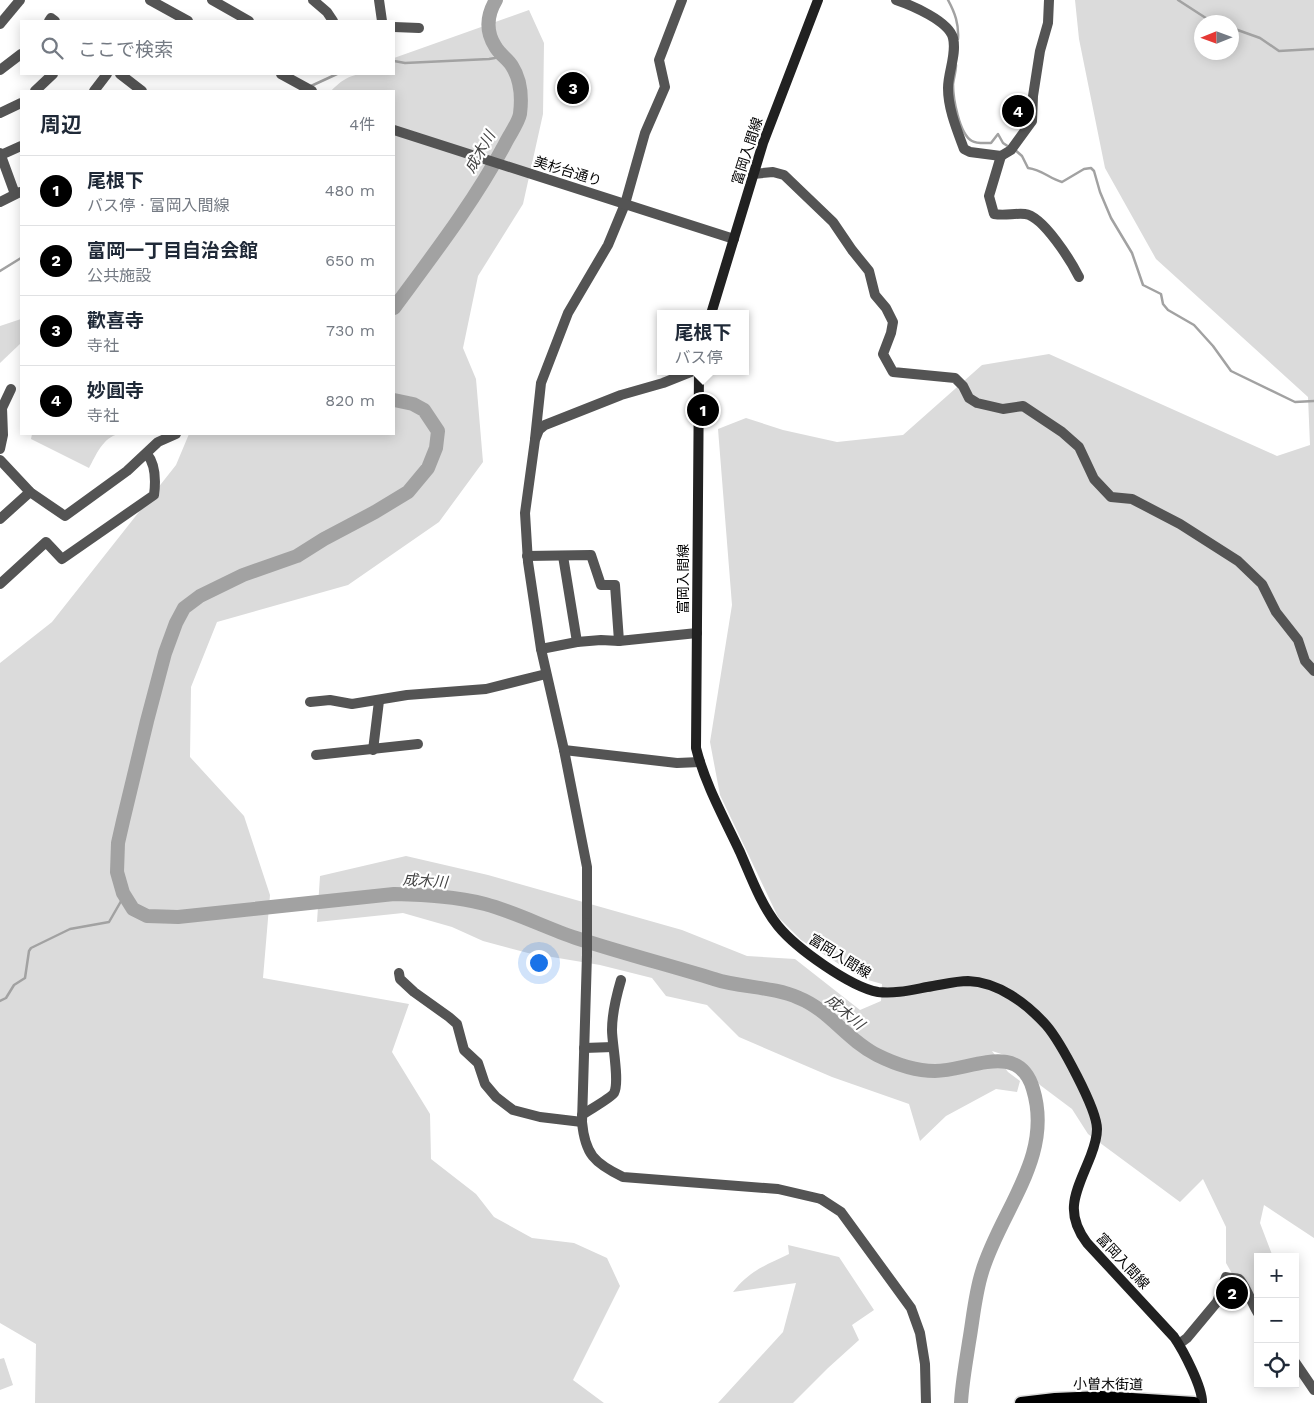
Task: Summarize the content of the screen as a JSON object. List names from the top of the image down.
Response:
{
  "streets": {
    "main road": ["富岡入間線", "小曽木街道"],
    "street": ["美杉台通り"]
  },
  "crossings": [
    ["富岡入間線", "美杉台通り"]
  ],
  "water": ["成木川"],
  "north": "left",
  "page": {
    "search": "ここで検索",
    "pins": [
      "3",
      "4",
      "1",
      "2"
    ],
    "heading": ["周辺", "4件"],
    "list": [
      {
        "mark": "1",
        "name": "尾根下",
        "note": "バス停 · 富岡入間線",
        "value": "480 m"
      },
      {
        "mark": "2",
        "name": "富岡一丁目自治会館",
        "note": "公共施設",
        "value": "650 m"
      },
      {
        "mark": "3",
        "name": "歡喜寺",
        "note": "寺社",
        "value": "730 m"
      },
      {
        "mark": "4",
        "name": "妙圓寺",
        "note": "寺社",
        "value": "820 m"
      }
    ],
    "popup": ["尾根下", "バス停"],
    "map_buttons": ["+", "−"]
  }
}
